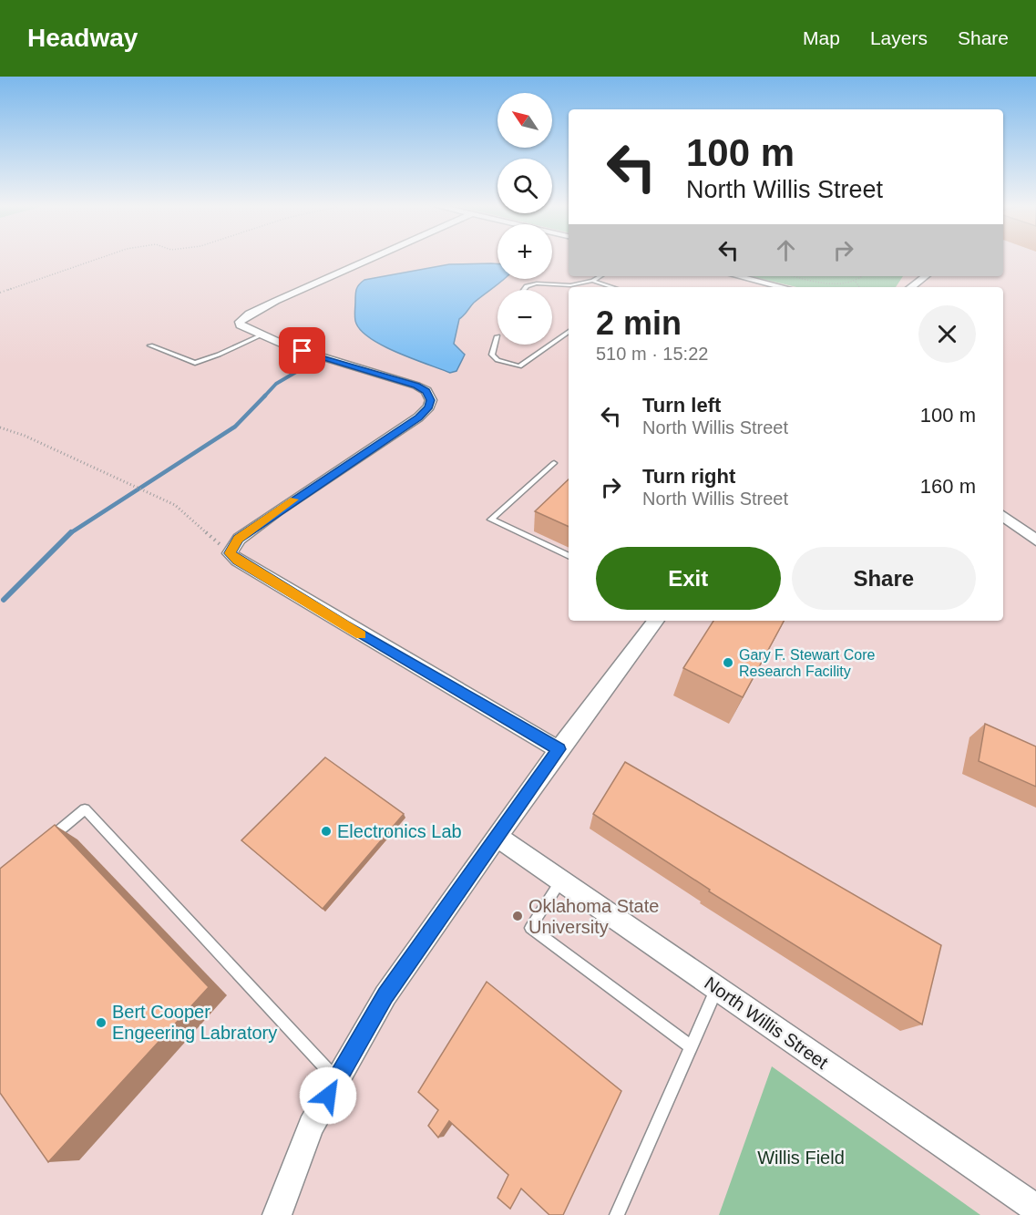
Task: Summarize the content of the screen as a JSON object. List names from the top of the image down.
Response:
{
  "streets": {
    "street": ["North Willis Street"]
  },
  "parks": ["Willis Field"],
  "places": [
    "Gary F. Stewart Core Research Facility",
    "Electronics Lab",
    "Oklahoma State University",
    "Bert Cooper Engeering Labratory"
  ],
  "north": "top left",
  "page": {
    "header": "Headway",
    "nav": ["Map", "Layers", "Share"],
    "map_buttons": ["+", "−"],
    "turn": ["100 m", "North Willis Street"],
    "heading": ["2 min", "510 m · 15:22"],
    "list": [
      {
        "name": "Turn left",
        "note": "North Willis Street",
        "value": "100 m"
      },
      {
        "name": "Turn right",
        "note": "North Willis Street",
        "value": "160 m"
      }
    ],
    "buttons": ["Exit", "Share"]
  }
}
